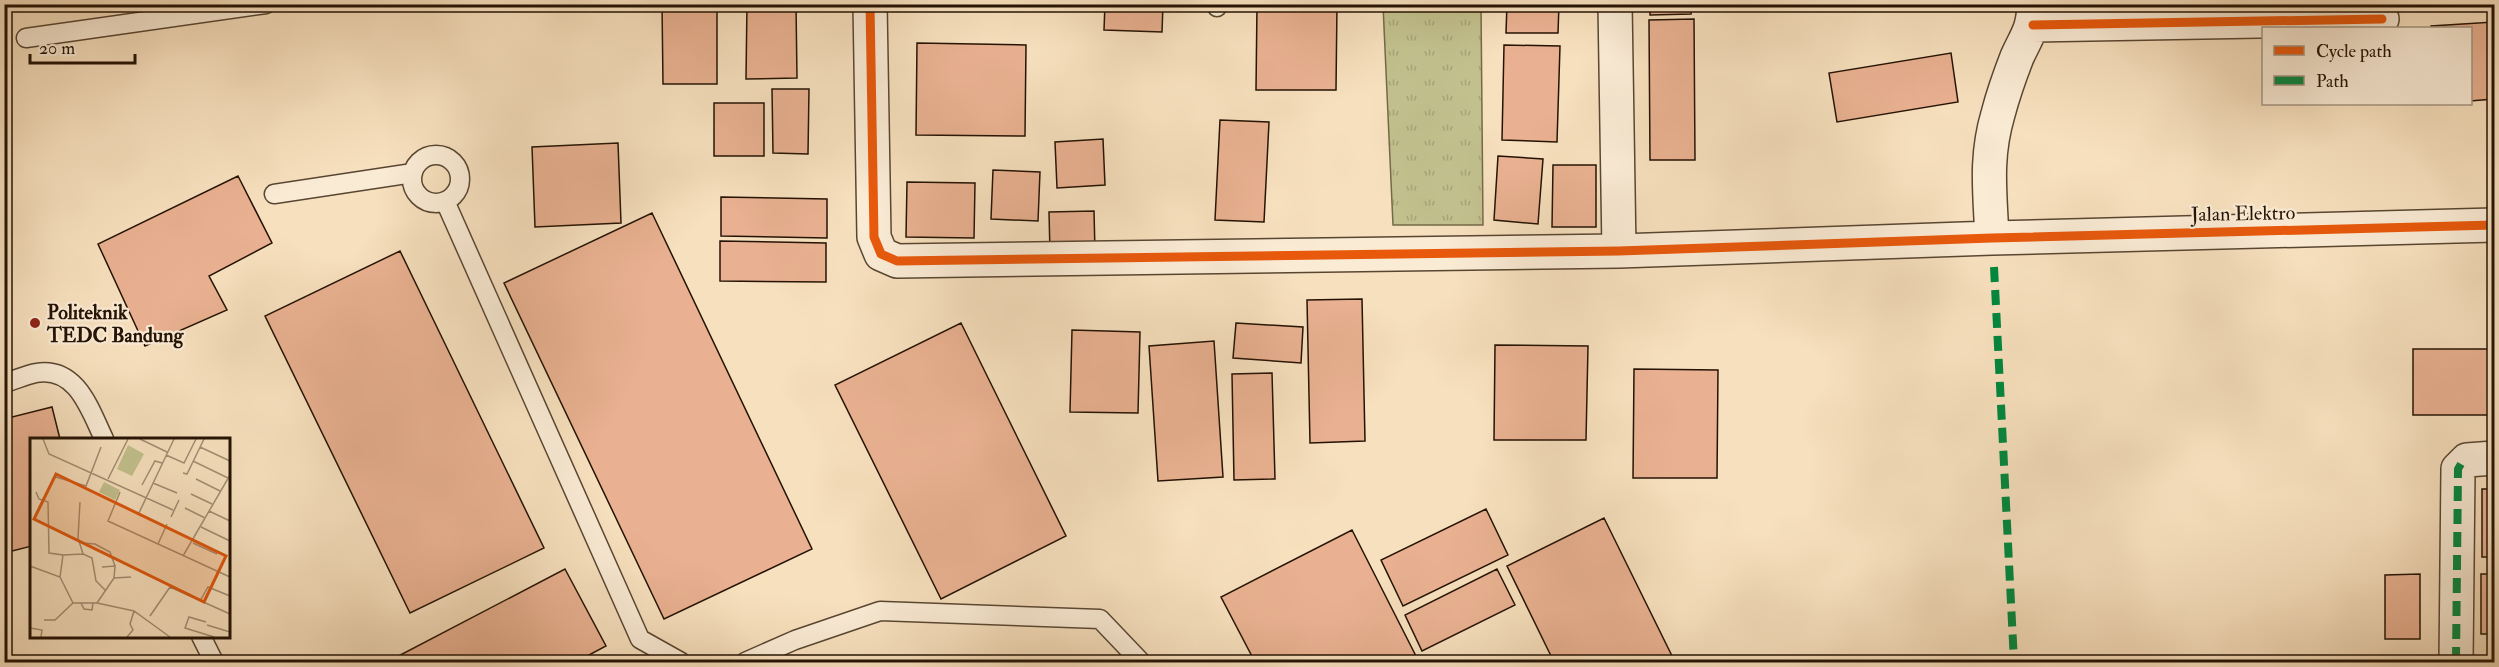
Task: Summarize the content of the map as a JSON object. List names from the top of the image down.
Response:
{
  "streets": {
    "street": ["Jalan Elektro"]
  },
  "places": ["Politeknik TEDC Bandung"],
  "legend": ["Cycle path", "Path"],
  "scale_bar": "20 m"
}
